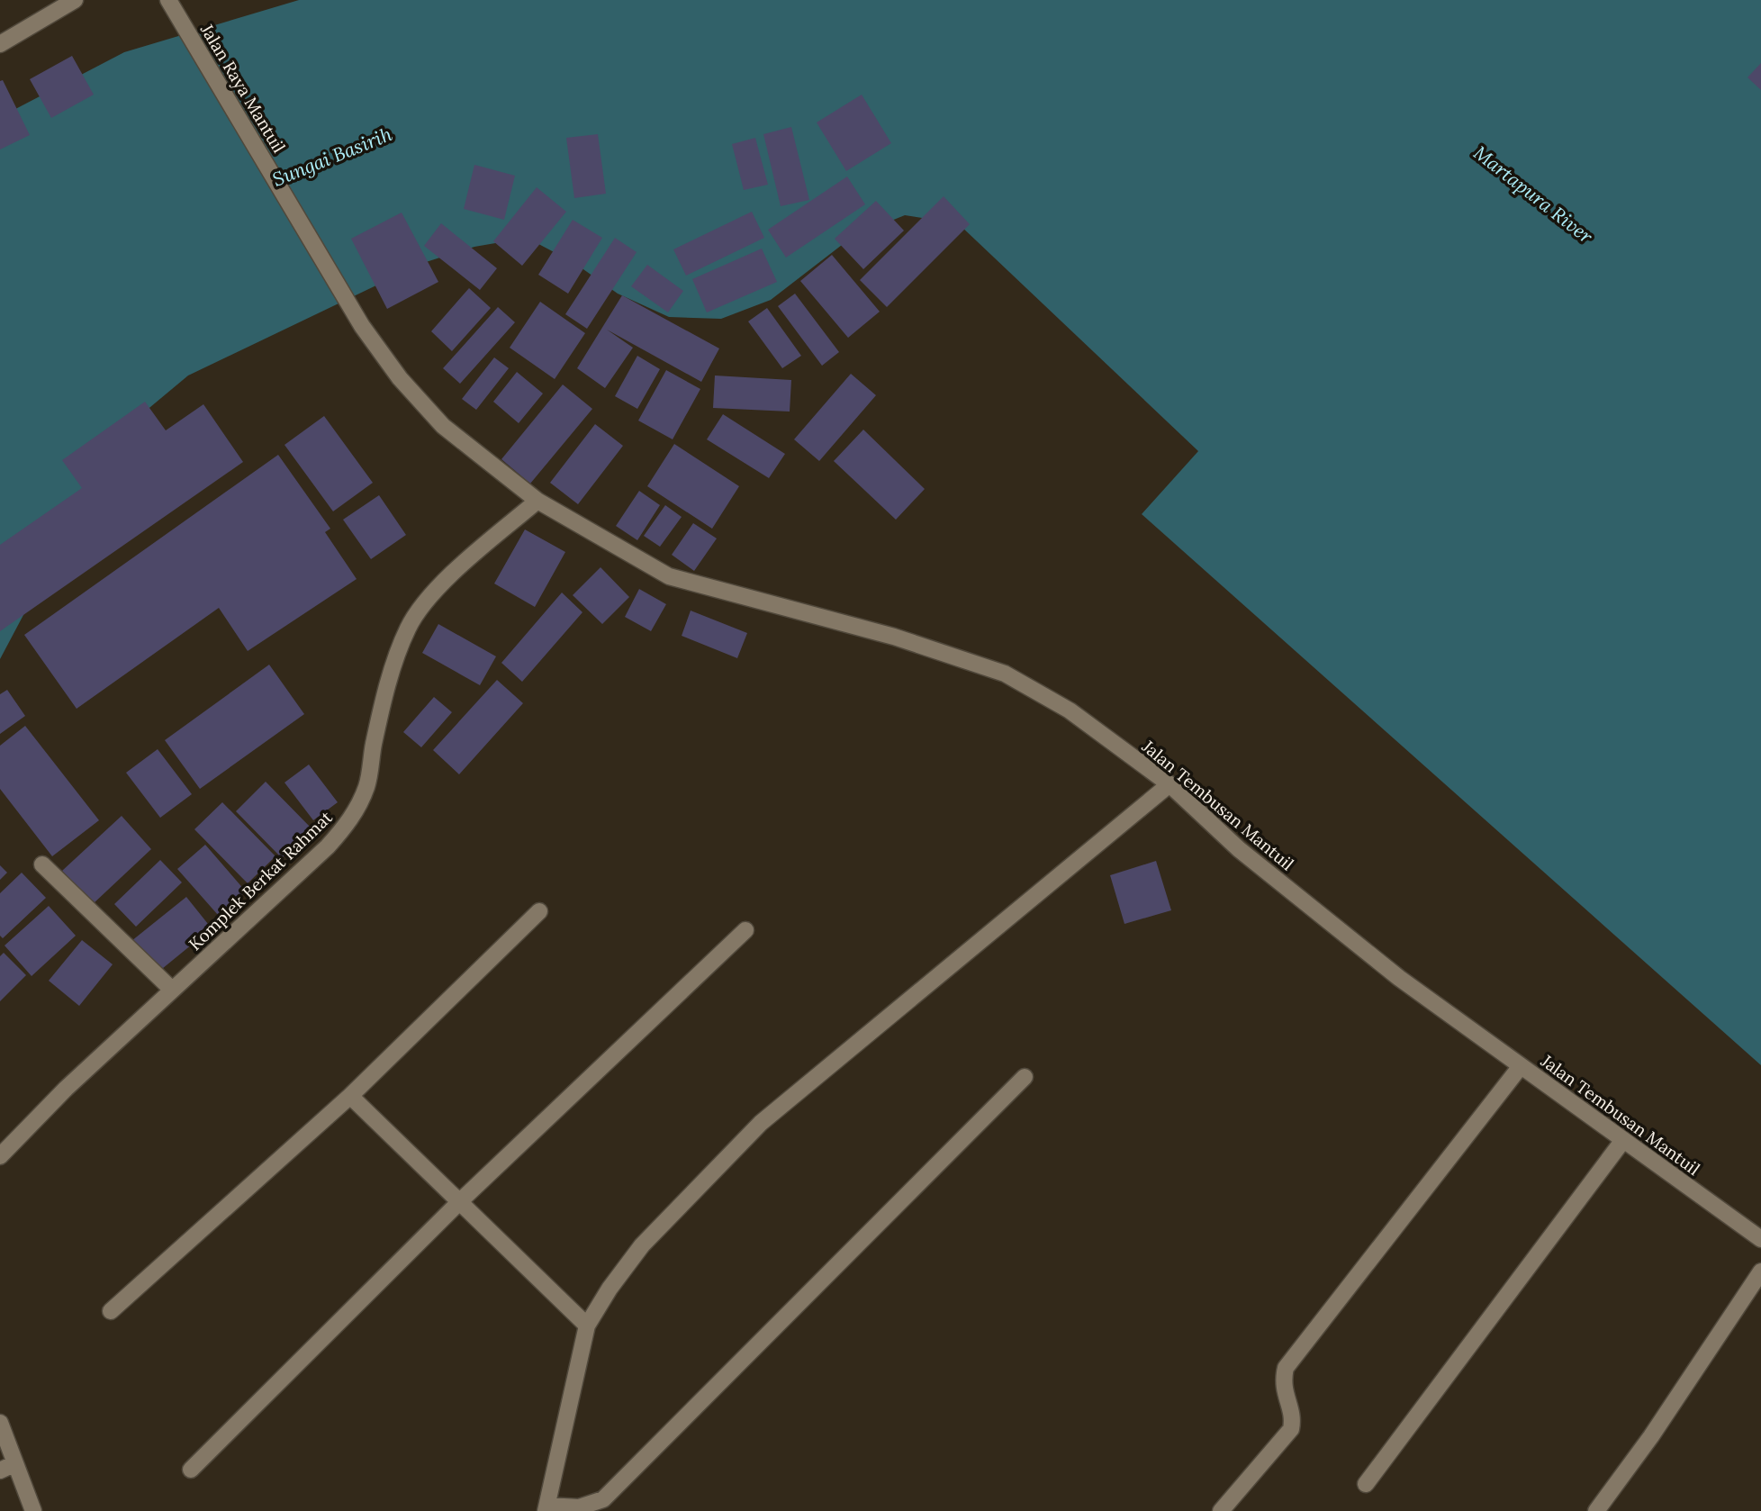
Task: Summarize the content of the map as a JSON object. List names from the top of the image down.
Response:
{
  "streets": {
    "street": ["Jalan Raya Mantuil", "Jalan Tembusan Mantuil", "Komplek Berkat Rahmat"]
  },
  "crossings": [
    ["Jalan Raya Mantuil", "Jalan Tembusan Mantuil"],
    ["Jalan Tembusan Mantuil", "Komplek Berkat Rahmat"]
  ],
  "water": ["Sungai Basirih", "Martapura River"]
}
